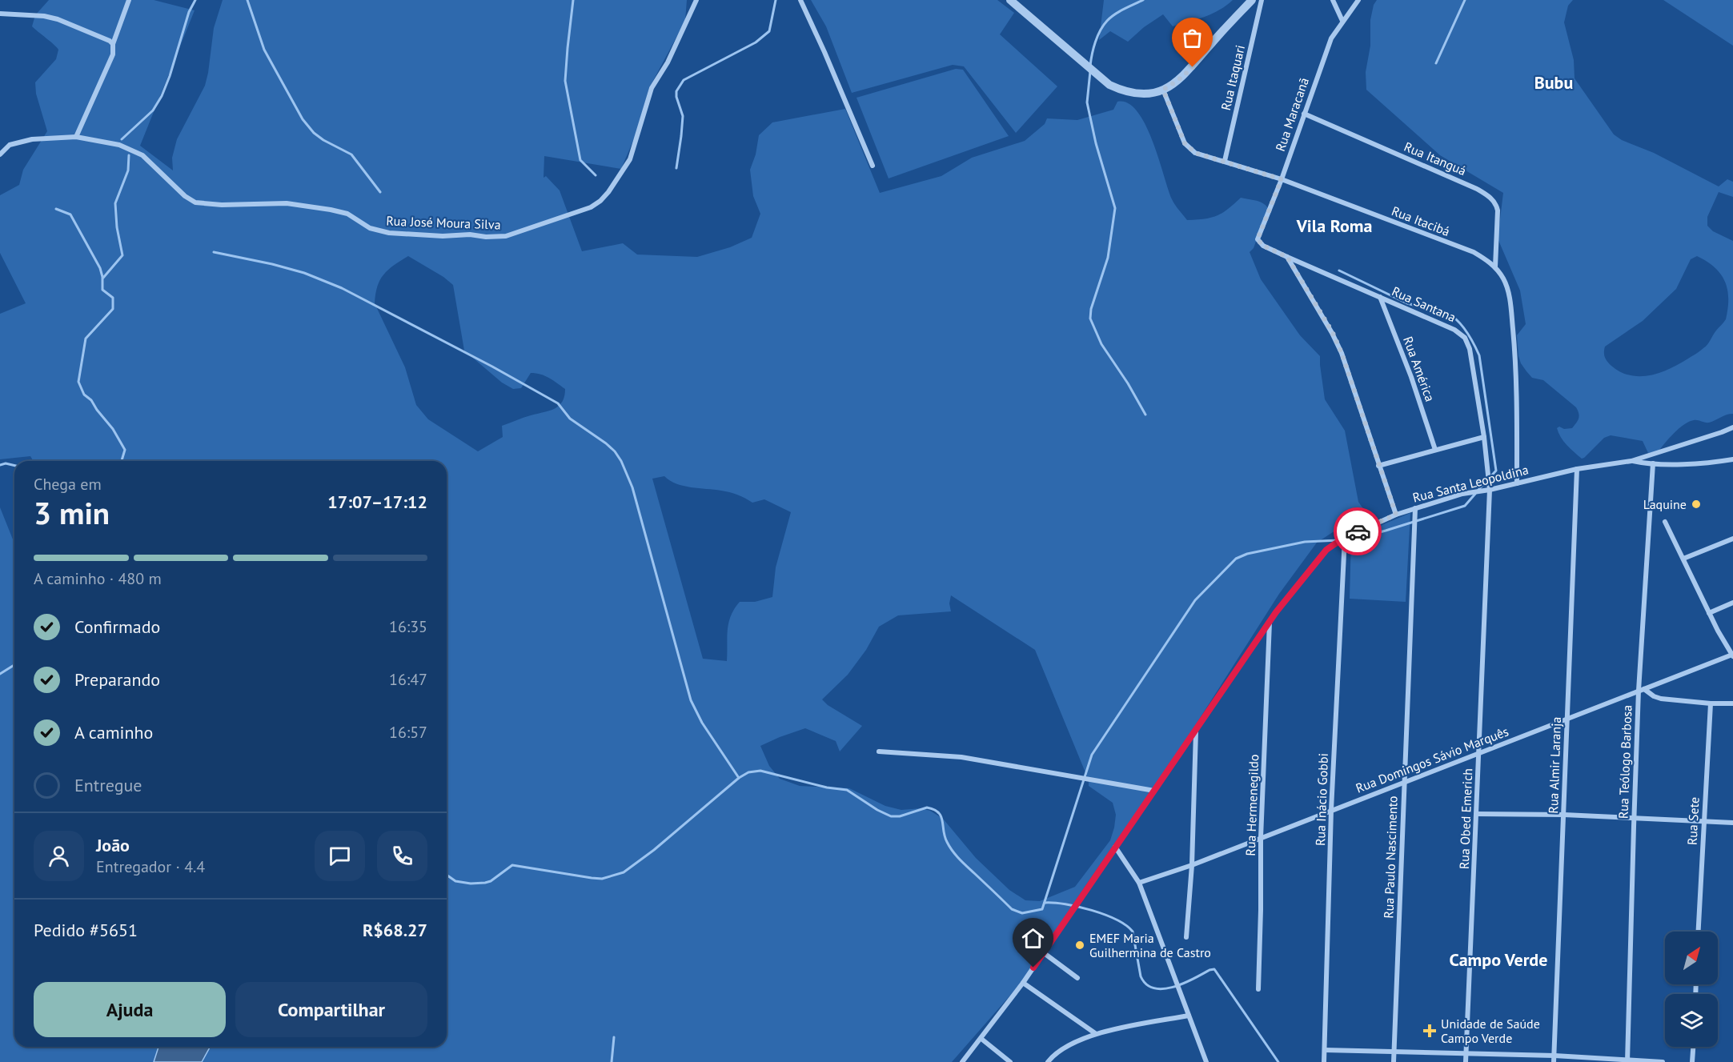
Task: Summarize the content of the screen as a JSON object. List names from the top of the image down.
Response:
{
  "streets": {
    "street": [
      "Rua Itaquari",
      "Rua Maracanã",
      "Rua Itanguá",
      "Rua Itacibá",
      "Rua José Moura Silva",
      "Rua Santana",
      "Rua América",
      "Rua Santa Leopoldina",
      "Rua Domingos Sávio Marquês",
      "Rua Teólogo Barbosa",
      "Rua Almir Laranja",
      "Rua Inácio Gobbi",
      "Rua Hermenegildo",
      "Rua Obed Emerich",
      "Rua Sete",
      "Rua Paulo Nascimento"
    ]
  },
  "crossings": [
    ["Rua Itaquari", "Rua Itacibá"],
    ["Rua Maracanã", "Rua Itanguá"],
    ["Rua Maracanã", "Rua Itacibá"],
    ["Rua Maracanã", "Rua Santana"],
    ["Rua Itanguá", "Rua Itacibá"],
    ["Rua Itacibá", "Rua Santa Leopoldina"],
    ["Rua Santana", "Rua América"],
    ["Rua Santana", "Rua Santa Leopoldina"],
    ["Rua Santana", "Rua Obed Emerich"],
    ["Rua Santa Leopoldina", "Rua Almir Laranja"],
    ["Rua Santa Leopoldina", "Rua Inácio Gobbi"],
    ["Rua Santa Leopoldina", "Rua Hermenegildo"],
    ["Rua Santa Leopoldina", "Rua Obed Emerich"],
    ["Rua Santa Leopoldina", "Rua Paulo Nascimento"],
    ["Rua Domingos Sávio Marquês", "Rua Teólogo Barbosa"],
    ["Rua Domingos Sávio Marquês", "Rua Almir Laranja"],
    ["Rua Domingos Sávio Marquês", "Rua Inácio Gobbi"],
    ["Rua Domingos Sávio Marquês", "Rua Hermenegildo"],
    ["Rua Domingos Sávio Marquês", "Rua Obed Emerich"],
    ["Rua Domingos Sávio Marquês", "Rua Paulo Nascimento"]
  ],
  "districts": ["Bubu", "Vila Roma", "Campo Verde"],
  "places": {
    "other": ["Laquine", "EMEF Maria Guilhermina de Castro"],
    "health": ["Unidade de Saúde Campo Verde"]
  },
  "north": "top right",
  "page": {
    "heading": ["3 min", "Chega em", "17:07–17:12"],
    "panel": [
      "João",
      "Entregador · 4.4",
      "Pedido #5651",
      "R$68.27"
    ],
    "bar": "A caminho · 480 m",
    "list": [
      ["Confirmado", "16:35"],
      ["Preparando", "16:47"],
      ["A caminho", "16:57"],
      "Entregue"
    ],
    "buttons": ["Ajuda", "Compartilhar"]
  }
}
